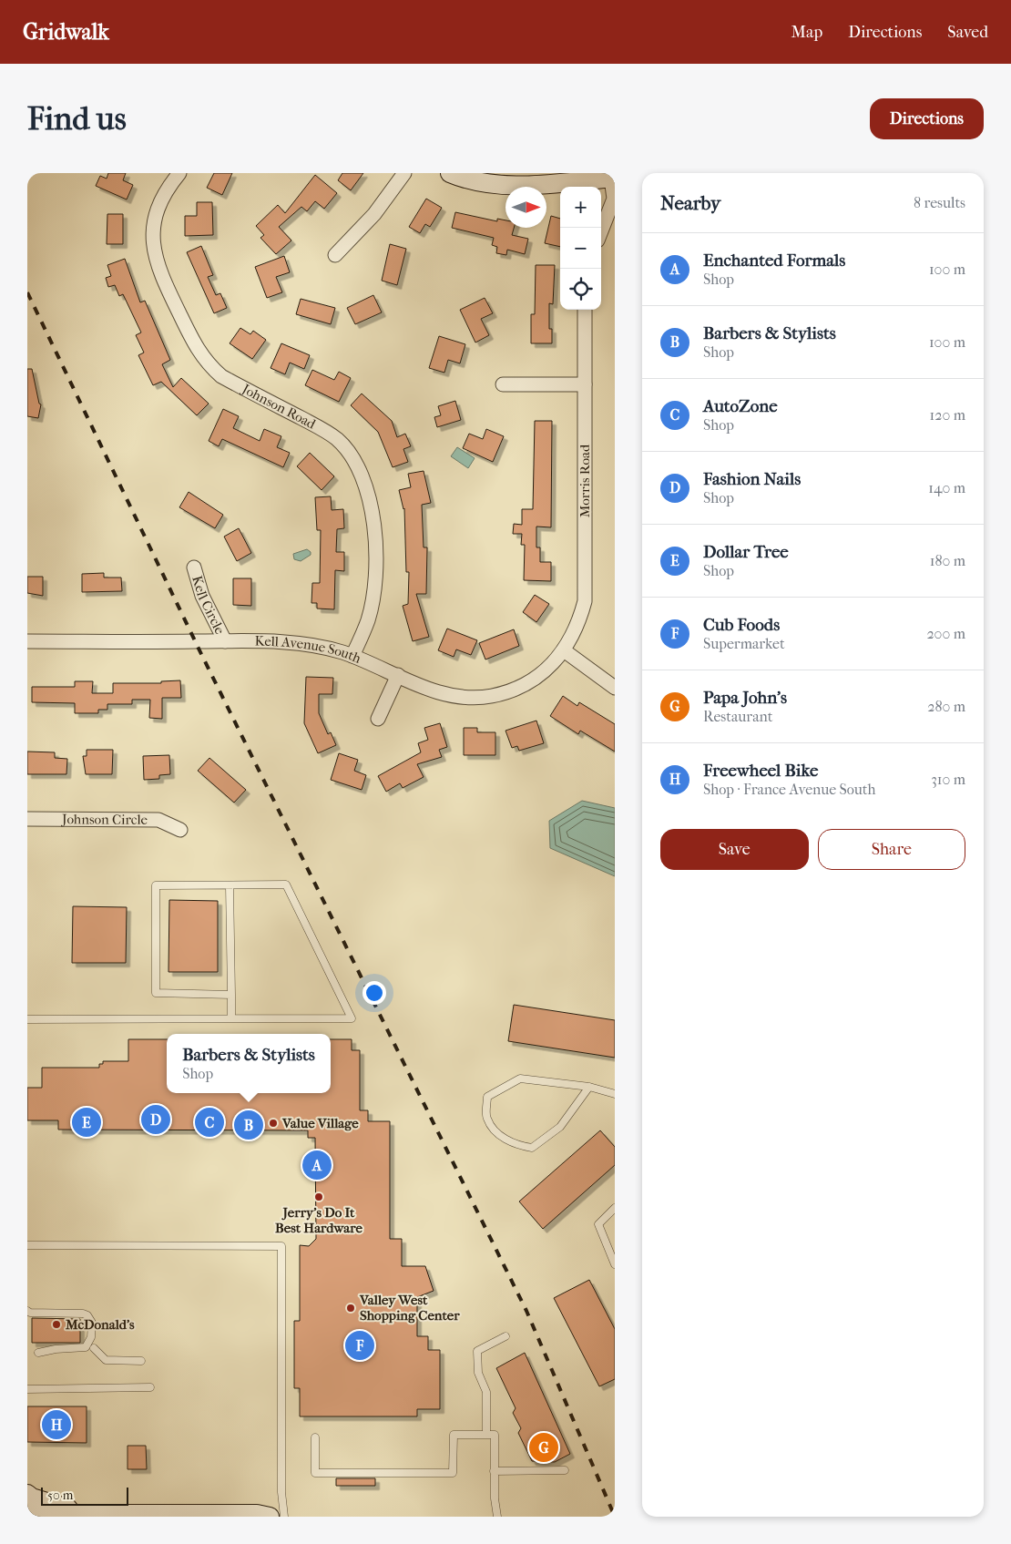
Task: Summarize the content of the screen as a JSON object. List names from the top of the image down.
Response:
{
  "streets": {
    "street": [
      "Johnson Road",
      "Morris Road",
      "Kell Circle",
      "Kell Avenue South",
      "Johnson Circle"
    ]
  },
  "crossings": [
    ["Johnson Road", "Kell Avenue South"],
    ["Morris Road", "Kell Avenue South"],
    ["Kell Circle", "Kell Avenue South"]
  ],
  "places": [
    "Value Village",
    "Jerry's Do It Best Hardware",
    "Valley West Shopping Center",
    "McDonald's"
  ],
  "scale_bar": "50 m",
  "north": "right",
  "page": {
    "header": "Gridwalk",
    "nav": ["Map", "Directions", "Saved"],
    "buttons": [
      "Directions",
      ["Save", "Share"]
    ],
    "title": "Find us",
    "heading": ["Nearby", "8 results"],
    "map_buttons": ["+", "−"],
    "list": [
      {
        "mark": "A",
        "name": "Enchanted Formals",
        "note": "Shop",
        "value": "100 m"
      },
      {
        "mark": "B",
        "name": "Barbers & Stylists",
        "note": "Shop",
        "value": "100 m"
      },
      {
        "mark": "C",
        "name": "AutoZone",
        "note": "Shop",
        "value": "120 m"
      },
      {
        "mark": "D",
        "name": "Fashion Nails",
        "note": "Shop",
        "value": "140 m"
      },
      {
        "mark": "E",
        "name": "Dollar Tree",
        "note": "Shop",
        "value": "180 m"
      },
      {
        "mark": "F",
        "name": "Cub Foods",
        "note": "Supermarket",
        "value": "200 m"
      },
      {
        "mark": "G",
        "name": "Papa John's",
        "note": "Restaurant",
        "value": "280 m"
      },
      {
        "mark": "H",
        "name": "Freewheel Bike",
        "note": "Shop · France Avenue South",
        "value": "310 m"
      }
    ],
    "popup": ["Barbers & Stylists", "Shop"],
    "pins": [
      "D",
      "C",
      "E",
      "B",
      "A",
      "F",
      "H",
      "G"
    ],
    "scale": "50 m"
  }
}
